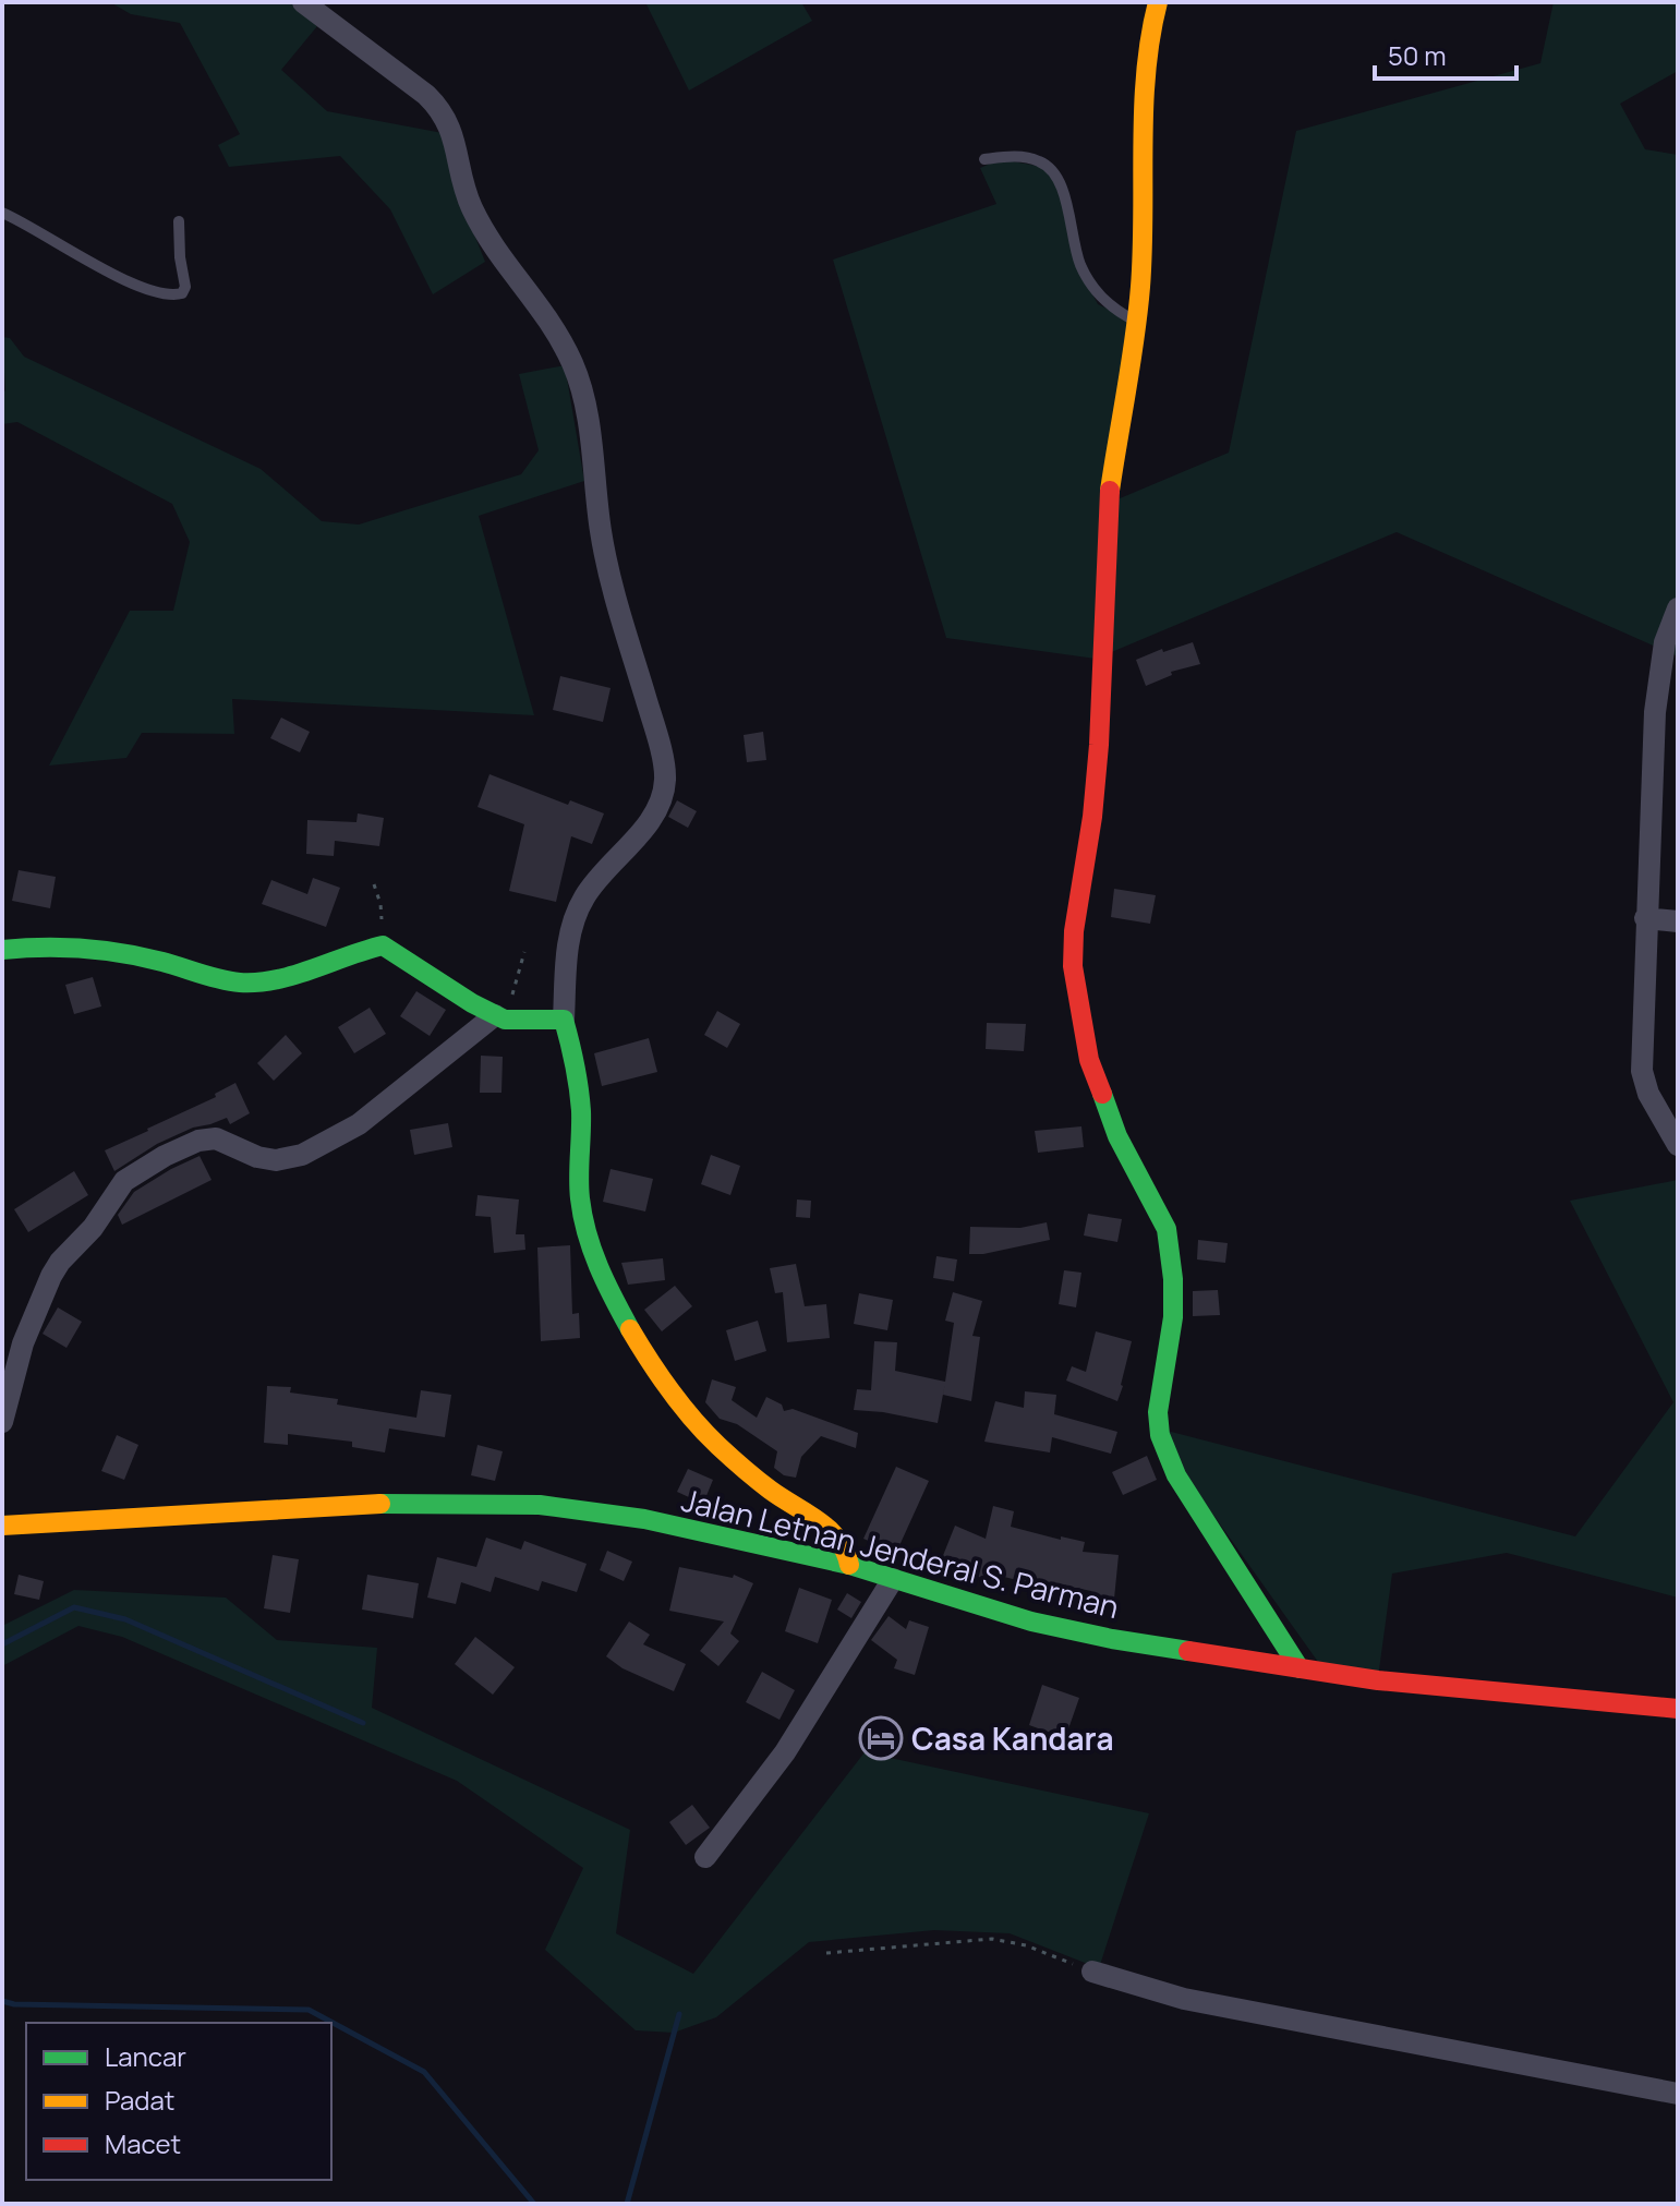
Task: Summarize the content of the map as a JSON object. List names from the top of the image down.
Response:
{
  "streets": {
    "street": ["Jalan Letnan Jenderal S. Parman"]
  },
  "places": {
    "hotel": ["Casa Kandara"]
  },
  "legend": ["Lancar", "Padat", "Macet"],
  "scale_bar": "50 m"
}
